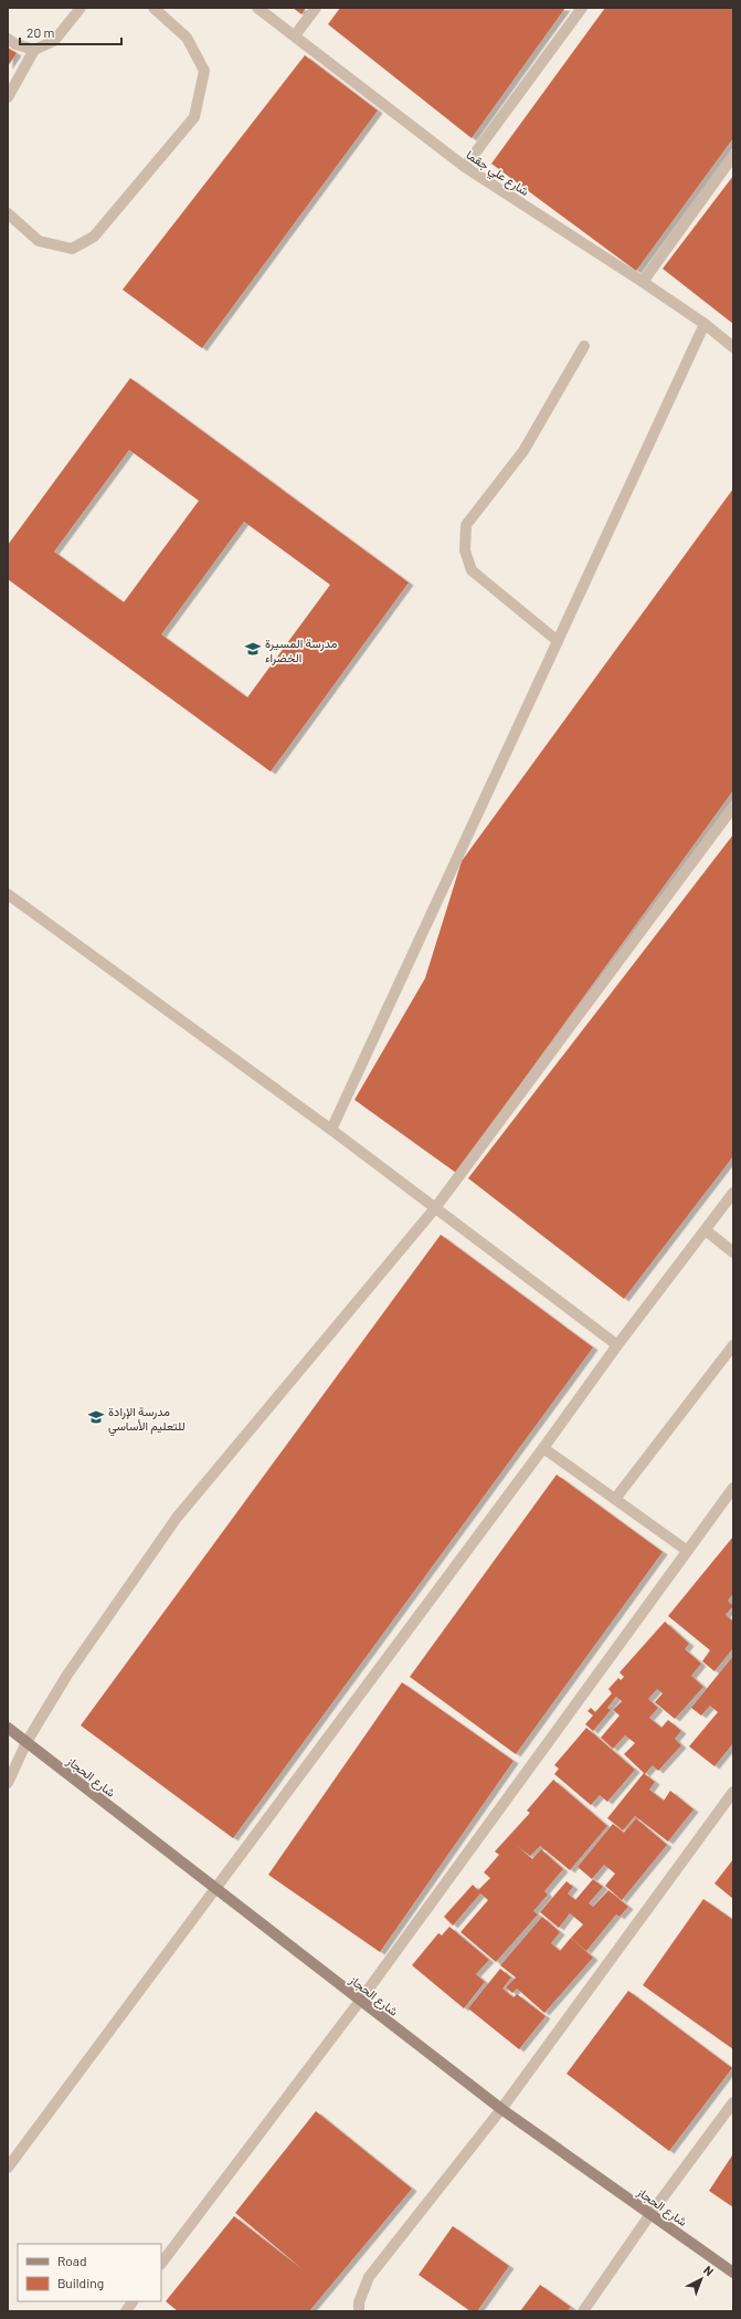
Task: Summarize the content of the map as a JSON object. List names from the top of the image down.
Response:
{
  "streets": {
    "main road": ["شارع الحجاز"],
    "street": ["شارع علي جقما"]
  },
  "places": {
    "school or university": ["مدرسة المسيرة الخضراء", "مدرسة الإرادة للتعليم الأساسي"]
  },
  "legend": ["Road", "Building"],
  "scale_bar": "20 m",
  "north": "top right"
}
